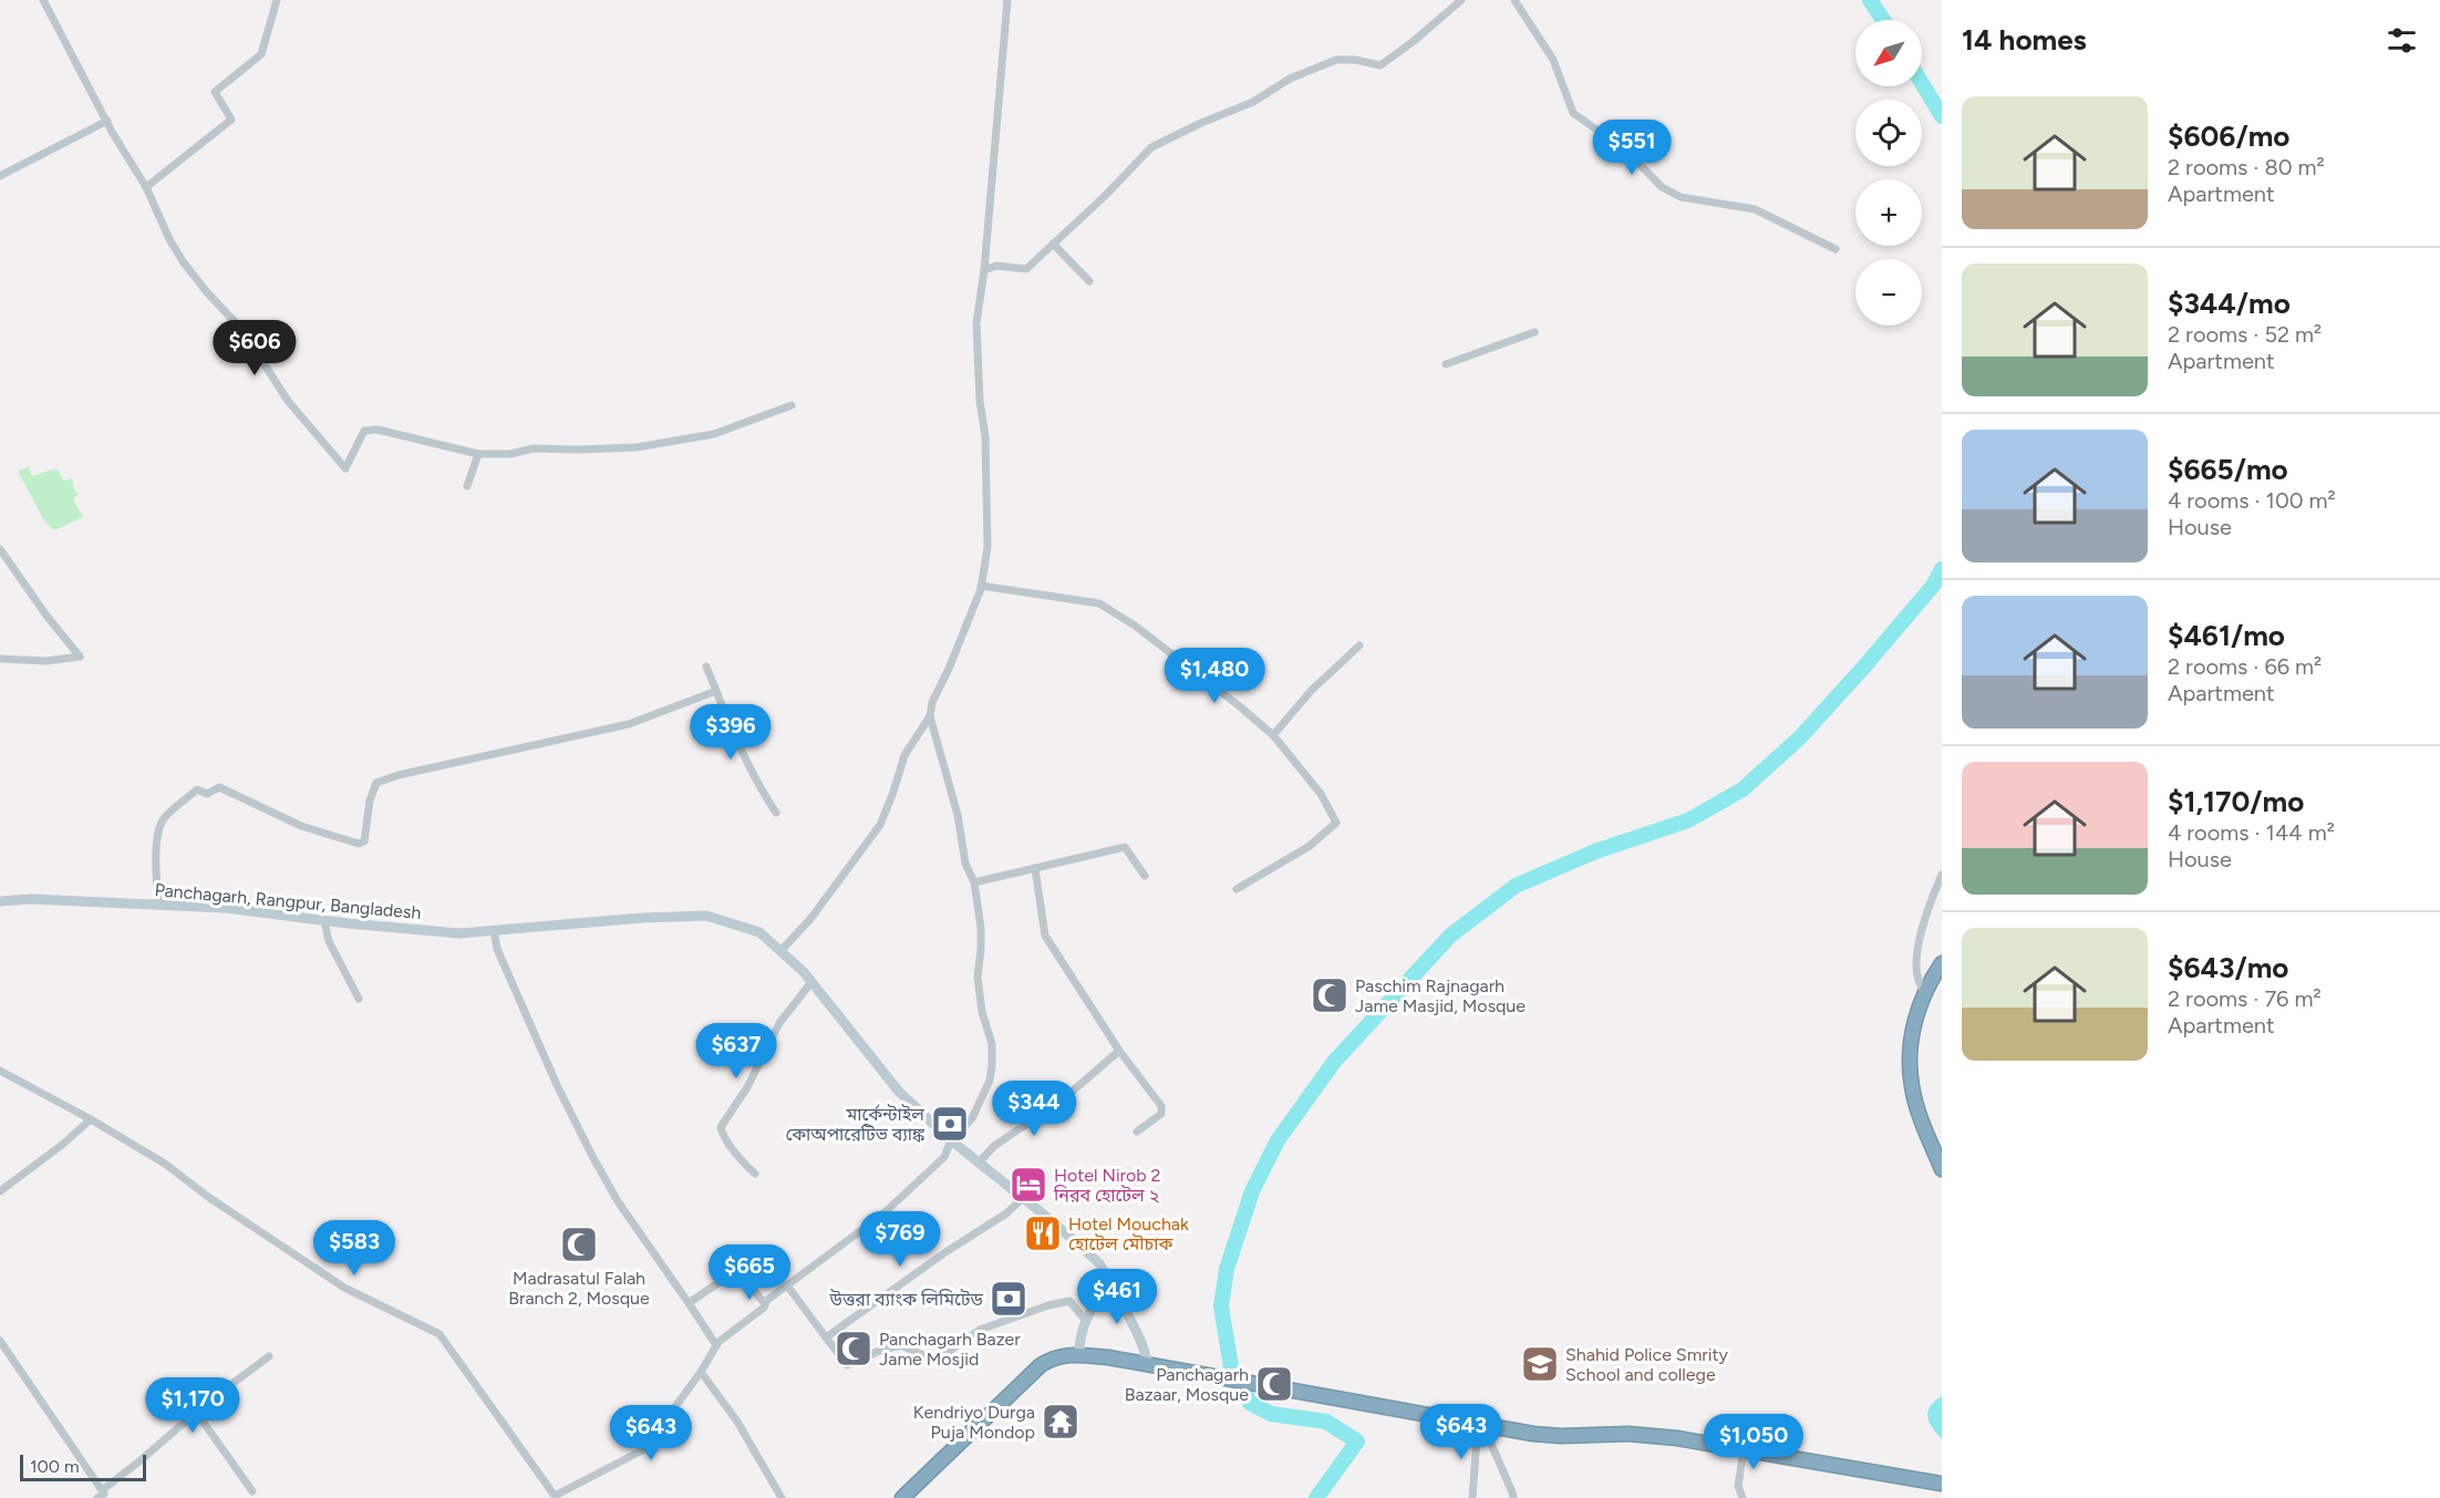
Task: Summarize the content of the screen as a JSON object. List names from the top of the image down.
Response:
{
  "streets": {
    "street": ["Panchagarh, Rangpur, Bangladesh"]
  },
  "places": {
    "mosque": [
      "Paschim Rajnagarh Jame Masjid, Mosque",
      "Madrasatul Falah Branch 2, Mosque",
      "Panchagarh Bazer Jame Mosjid",
      "Panchagarh Bazaar, Mosque"
    ],
    "bank": ["মার্কেন্টাইল কোঅপারেটিভ ব্যাঙ্ক", "উত্তরা ব্যাংক লিমিটেড"],
    "hotel": ["Hotel Nirob 2 নিরব হোটেল ২"],
    "restaurant": ["Hotel Mouchak হোটেল মৌচাক"],
    "school or university": ["Shahid Police Smrity School and college"],
    "temple": ["Kendriyo Durga Puja Mondop"]
  },
  "scale_bar": "100 m",
  "north": "bottom left",
  "page": {
    "heading": "14 homes",
    "map_buttons": ["+", "−"],
    "list": [
      {
        "name": "$606/mo",
        "note": "2 rooms · 80 m² · Apartment"
      },
      {
        "name": "$344/mo",
        "note": "2 rooms · 52 m² · Apartment"
      },
      {
        "name": "$665/mo",
        "note": "4 rooms · 100 m² · House"
      },
      {
        "name": "$461/mo",
        "note": "2 rooms · 66 m² · Apartment"
      },
      {
        "name": "$1,170/mo",
        "note": "4 rooms · 144 m² · House"
      },
      {
        "name": "$643/mo",
        "note": "2 rooms · 76 m² · Apartment"
      }
    ],
    "price": [
      "$551",
      "$606",
      "$1,480",
      "$396",
      "$637",
      "$344",
      "$769",
      "$583",
      "$665",
      "$461",
      "$1,170",
      "$643",
      "$643",
      "$1,050"
    ],
    "scale": "100 m"
  }
}
